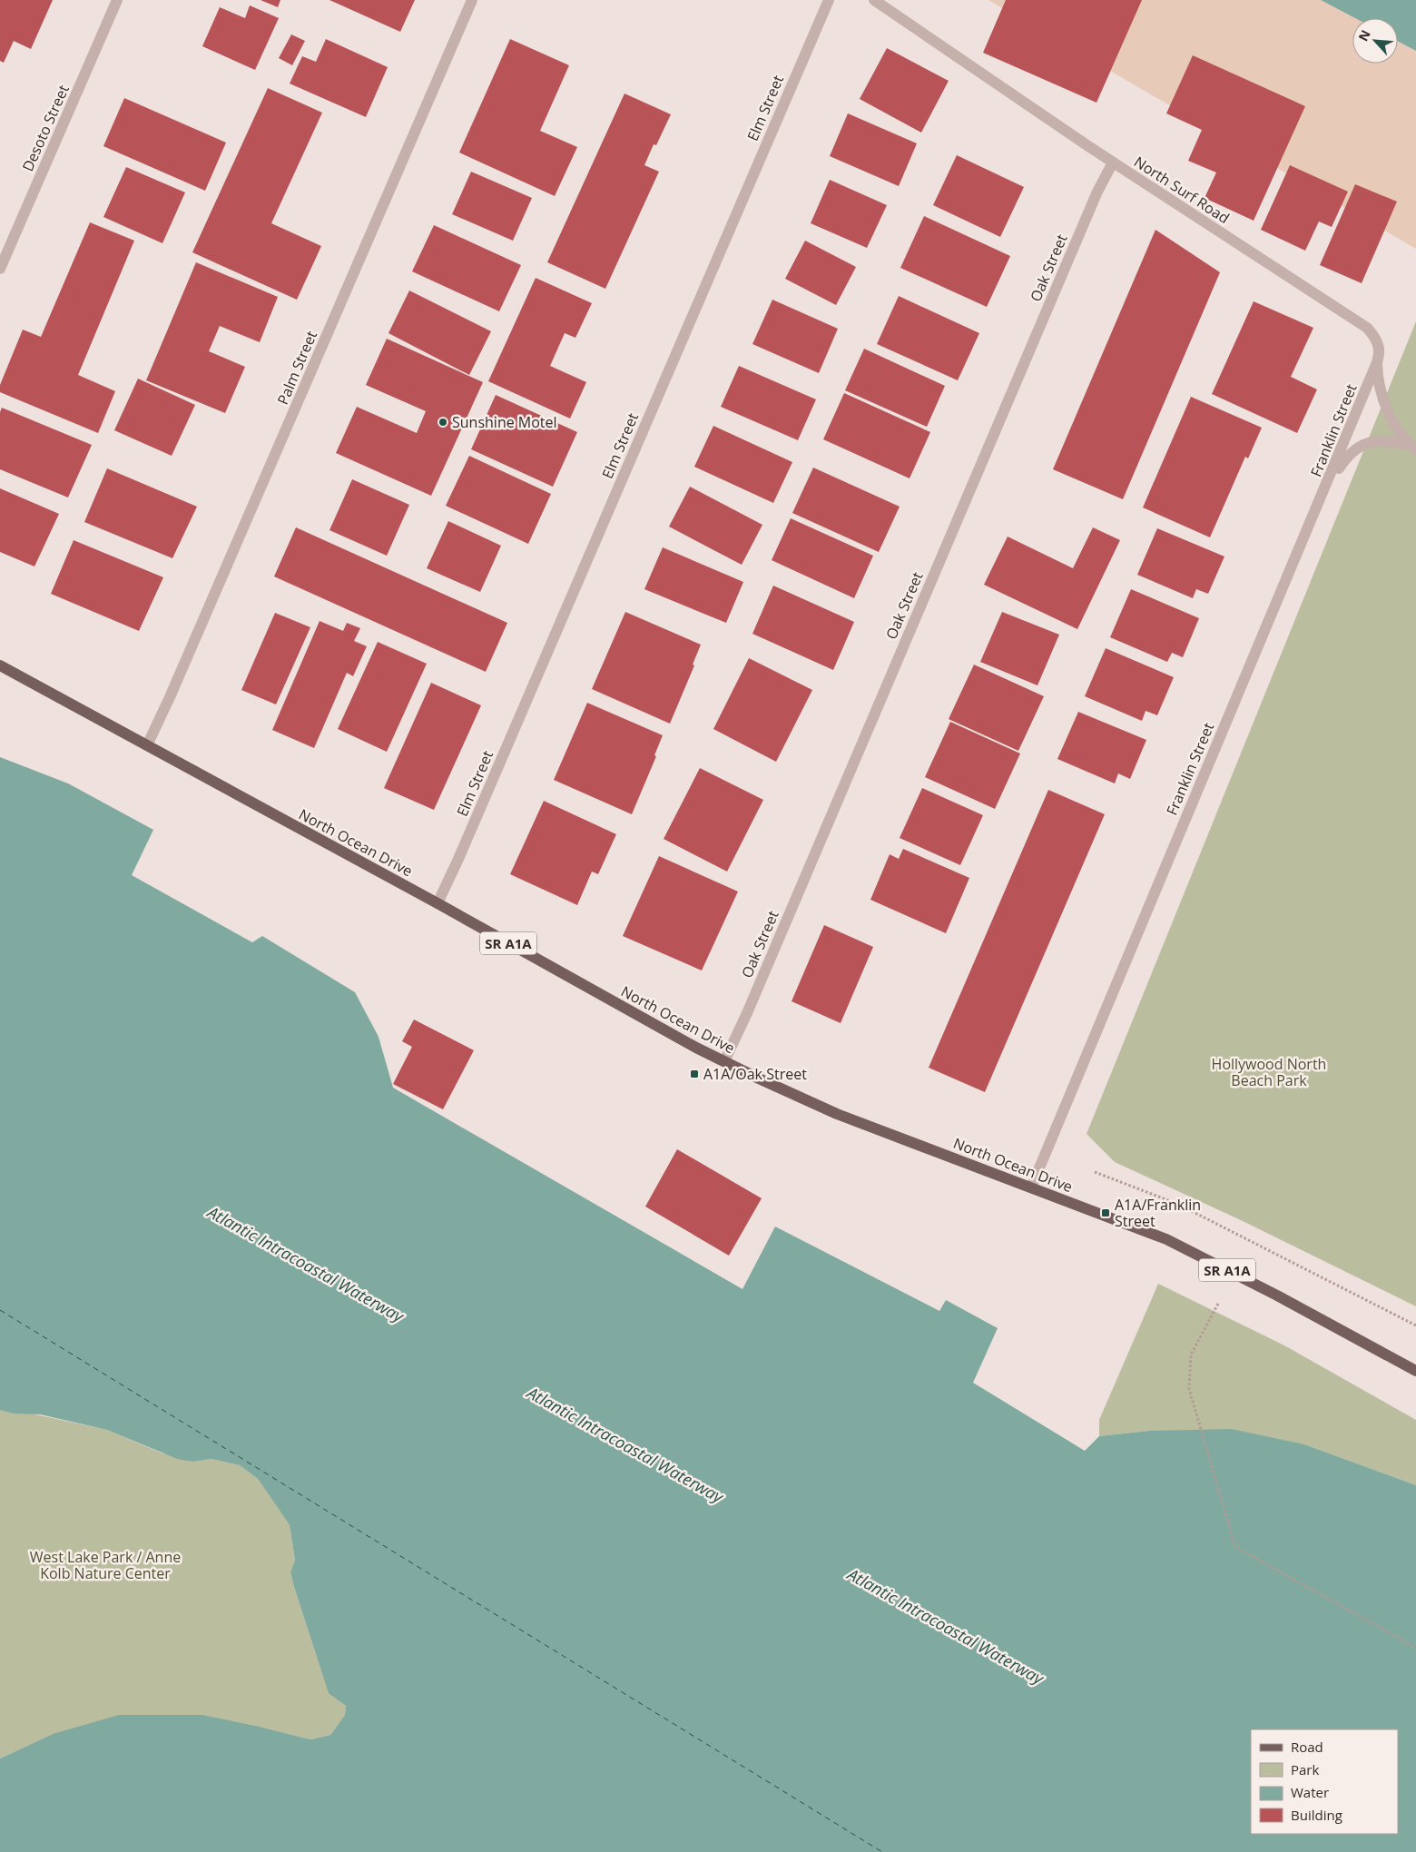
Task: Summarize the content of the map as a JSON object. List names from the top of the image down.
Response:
{
  "streets": {
    "main road": ["North Ocean Drive", "SR A1A"],
    "street": [
      "Elm Street",
      "Desoto Street",
      "North Surf Road",
      "Oak Street",
      "Palm Street",
      "Franklin Street"
    ]
  },
  "crossings": [
    ["Elm Street", "North Ocean Drive"],
    ["North Surf Road", "Oak Street"],
    ["North Surf Road", "Franklin Street"],
    ["Oak Street", "North Ocean Drive"],
    ["Palm Street", "North Ocean Drive"],
    ["Franklin Street", "North Ocean Drive"]
  ],
  "water": ["Atlantic Intracoastal Waterway"],
  "parks": ["Hollywood North Beach Park", "West Lake Park / Anne Kolb Nature Center"],
  "places": {
    "other": ["Sunshine Motel"],
    "transit": ["A1A/Oak Street", "A1A/Franklin Street"]
  },
  "legend": [
    "Road",
    "Park",
    "Water",
    "Building"
  ],
  "north": "top left"
}
